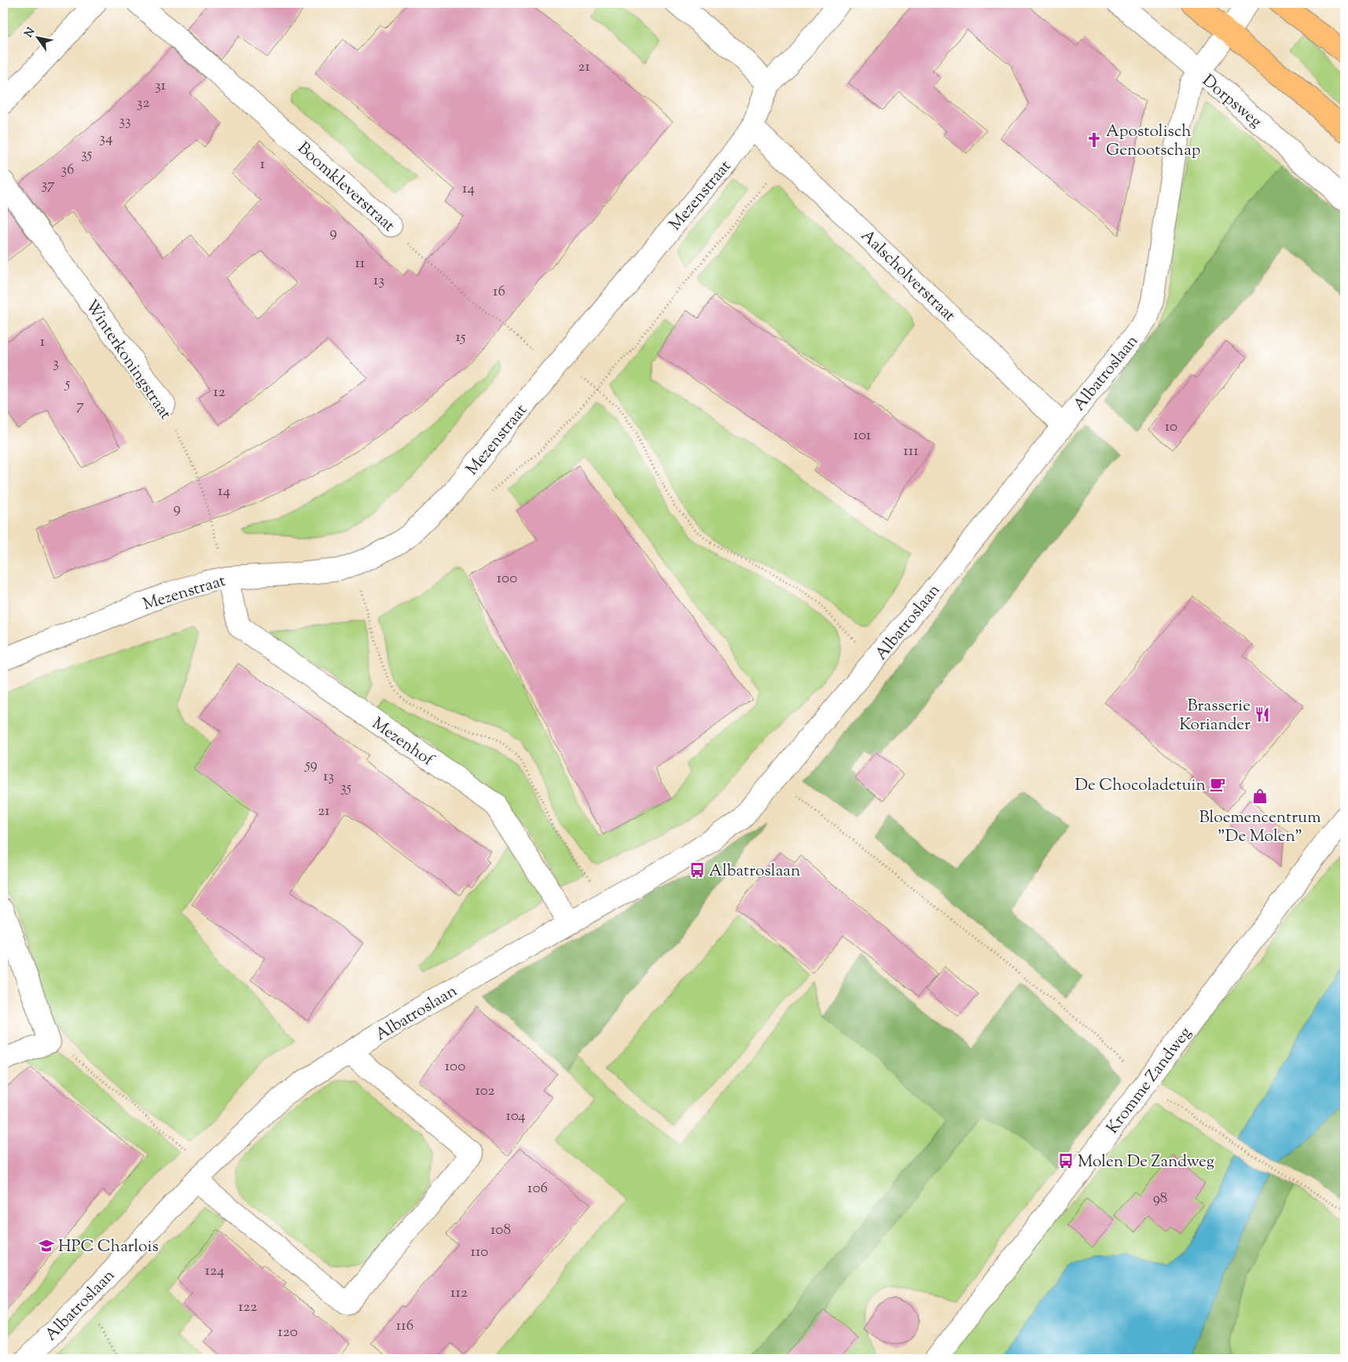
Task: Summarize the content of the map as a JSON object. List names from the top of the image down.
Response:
{
  "streets": {
    "street": [
      "Dorpsweg",
      "Boomkleverstraat",
      "Mezenstraat",
      "Aalscholverstraat",
      "Winterkoningstraat",
      "Albatroslaan",
      "Mezenhof",
      "Kromme Zandweg"
    ]
  },
  "crossings": [
    ["Dorpsweg", "Albatroslaan"],
    ["Boomkleverstraat", "Mezenstraat"],
    ["Boomkleverstraat", "Albatroslaan"],
    ["Mezenstraat", "Aalscholverstraat"],
    ["Mezenstraat", "Winterkoningstraat"],
    ["Mezenstraat", "Mezenhof"],
    ["Aalscholverstraat", "Albatroslaan"],
    ["Winterkoningstraat", "Mezenhof"],
    ["Albatroslaan", "Mezenhof"]
  ],
  "places": {
    "church": ["Apostolisch Genootschap"],
    "restaurant": ["Brasserie Koriander"],
    "cafe": ["De Chocoladetuin"],
    "shop": ["Bloemencentrum \"De Molen\""],
    "bus stop": ["Albatroslaan", "Molen De Zandweg"],
    "school or university": ["HPC Charlois"]
  },
  "house_numbers": [
    "21",
    "31",
    "32",
    "33",
    "34",
    "35",
    "1",
    "36",
    "37",
    "14",
    "9",
    "11",
    "13",
    "16",
    "15",
    "1",
    "3",
    "5",
    "12",
    "7",
    "10",
    "101",
    "111",
    "14",
    "9",
    "100",
    "59",
    "13",
    "35",
    "21",
    "100",
    "102",
    "104",
    "106",
    "98",
    "108",
    "110",
    "124",
    "112",
    "122",
    "116",
    "120"
  ],
  "north": "top left"
}
